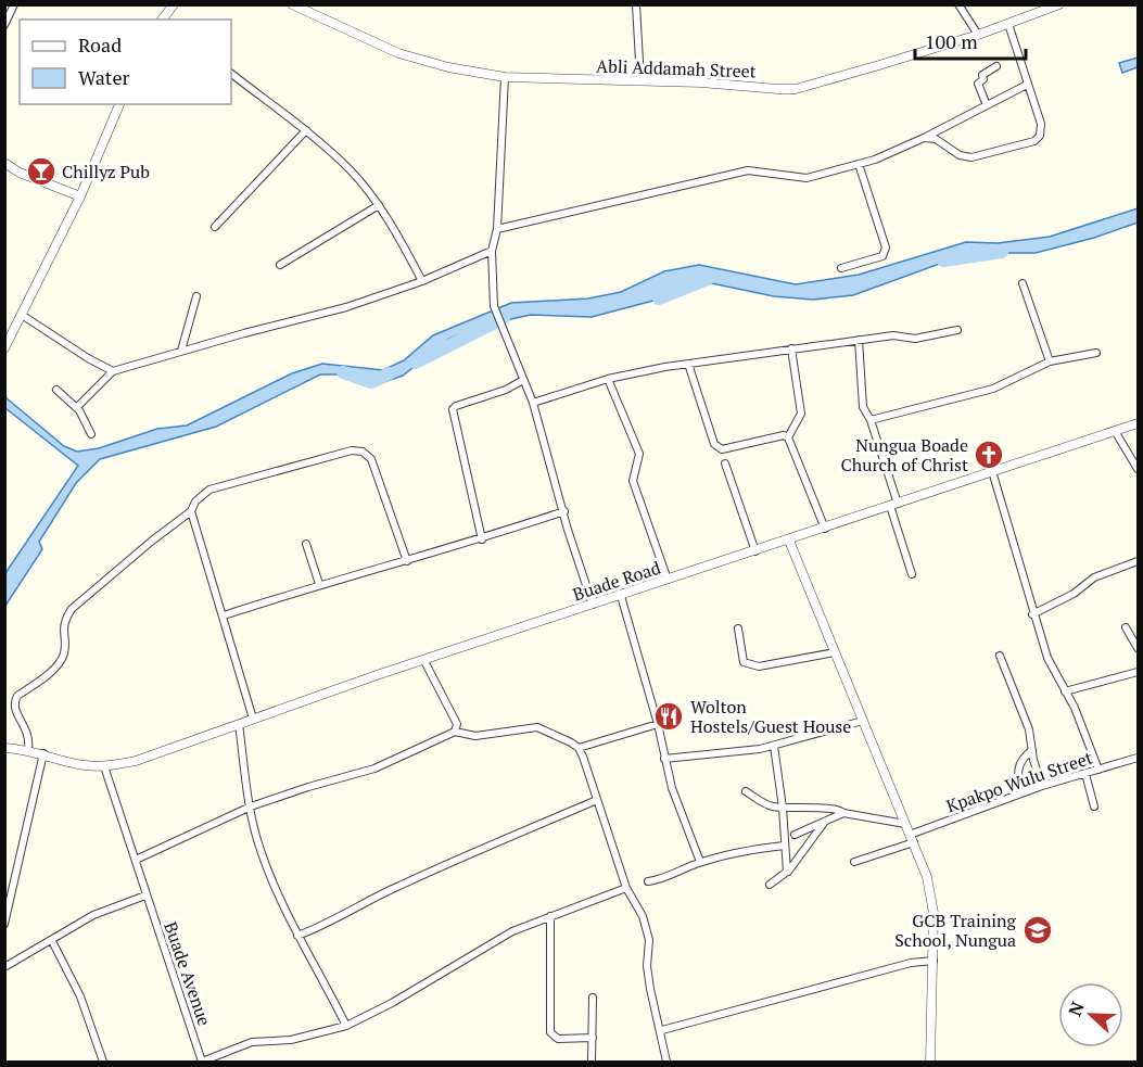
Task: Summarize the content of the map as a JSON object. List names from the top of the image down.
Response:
{
  "streets": {
    "street": [
      "Abli Addamah Street",
      "Buade Road",
      "Kpakpo Wulu Street",
      "Buade Avenue"
    ]
  },
  "crossings": [
    ["Buade Road", "Buade Avenue"]
  ],
  "places": {
    "bar": ["Chillyz Pub"],
    "church": ["Nungua Boade Church of Christ"],
    "restaurant": ["Wolton Hostels/Guest House"],
    "school or university": ["GCB Training School, Nungua"]
  },
  "legend": ["Road", "Water"],
  "scale_bar": "100 m",
  "north": "left"
}
